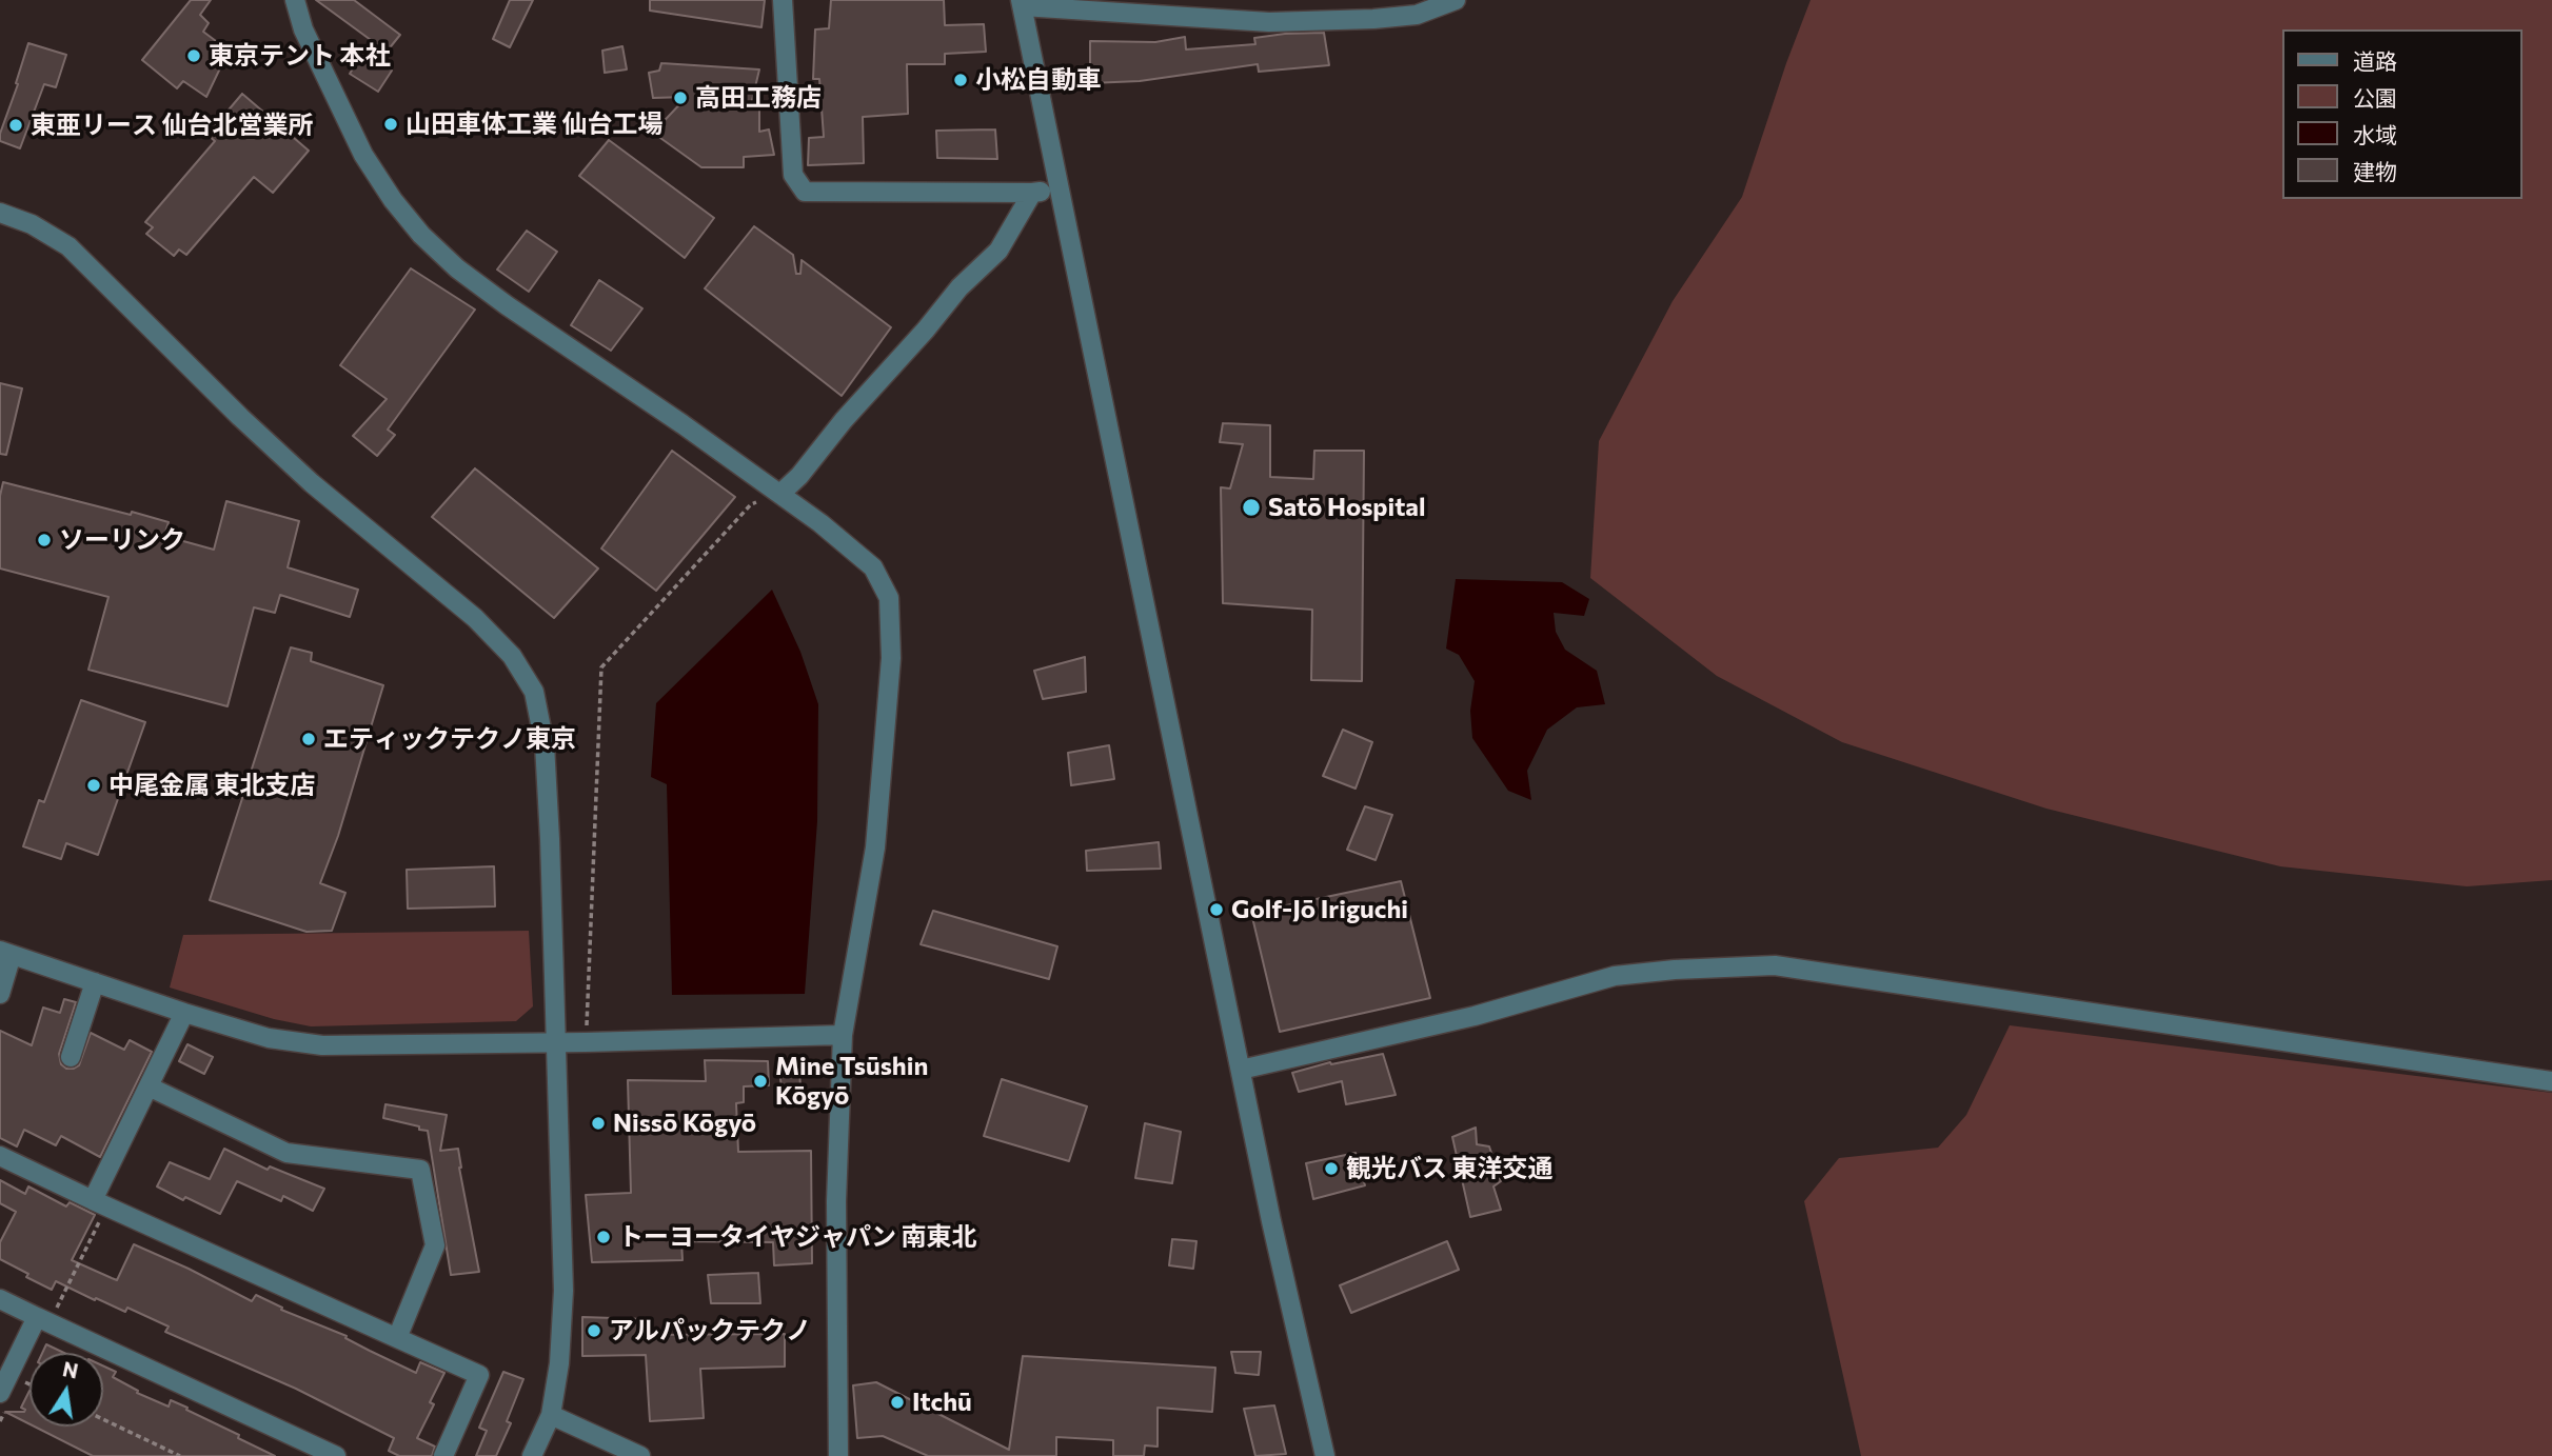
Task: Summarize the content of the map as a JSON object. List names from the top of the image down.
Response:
{
  "places": [
    "東京テント 本社",
    "小松自動車",
    "高田工務店",
    "山田車体工業 仙台工場",
    "東亜リース 仙台北営業所",
    "Satō Hospital",
    "ソーリンク",
    "エティックテクノ東京",
    "中尾金属 東北支店",
    "Golf-Jō Iriguchi",
    "Mine Tsūshin Kōgyō",
    "Nissō Kōgyō",
    "観光バス 東洋交通",
    "トーヨータイヤジャパン 南東北",
    "アルパックテクノ",
    "Itchū"
  ],
  "legend": [
    "道路",
    "公園",
    "水域",
    "建物"
  ],
  "north": "top"
}
